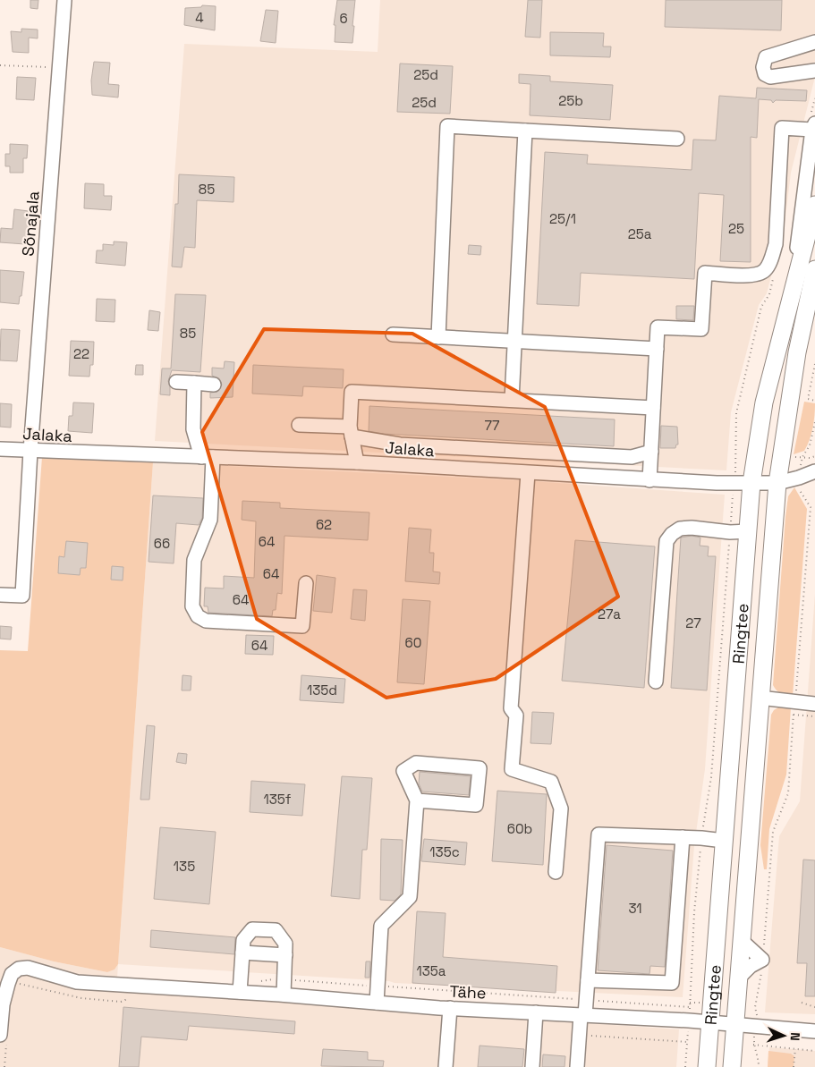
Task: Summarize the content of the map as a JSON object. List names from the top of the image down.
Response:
{
  "streets": {
    "main road": ["Ringtee"],
    "street": ["Sõnajala", "Jalaka", "Tähe"]
  },
  "crossings": [
    ["Sõnajala", "Jalaka"],
    ["Jalaka", "Ringtee"],
    ["Ringtee", "Tähe"]
  ],
  "house_numbers": [
    "4",
    "6",
    "25d",
    "25b",
    "25d",
    "85",
    "25/1",
    "25",
    "25a",
    "85",
    "22",
    "77",
    "62",
    "64",
    "66",
    "64",
    "64",
    "27a",
    "27",
    "60",
    "64",
    "135d",
    "135f",
    "60b",
    "135c",
    "135",
    "31",
    "135a"
  ],
  "north": "right"
}
